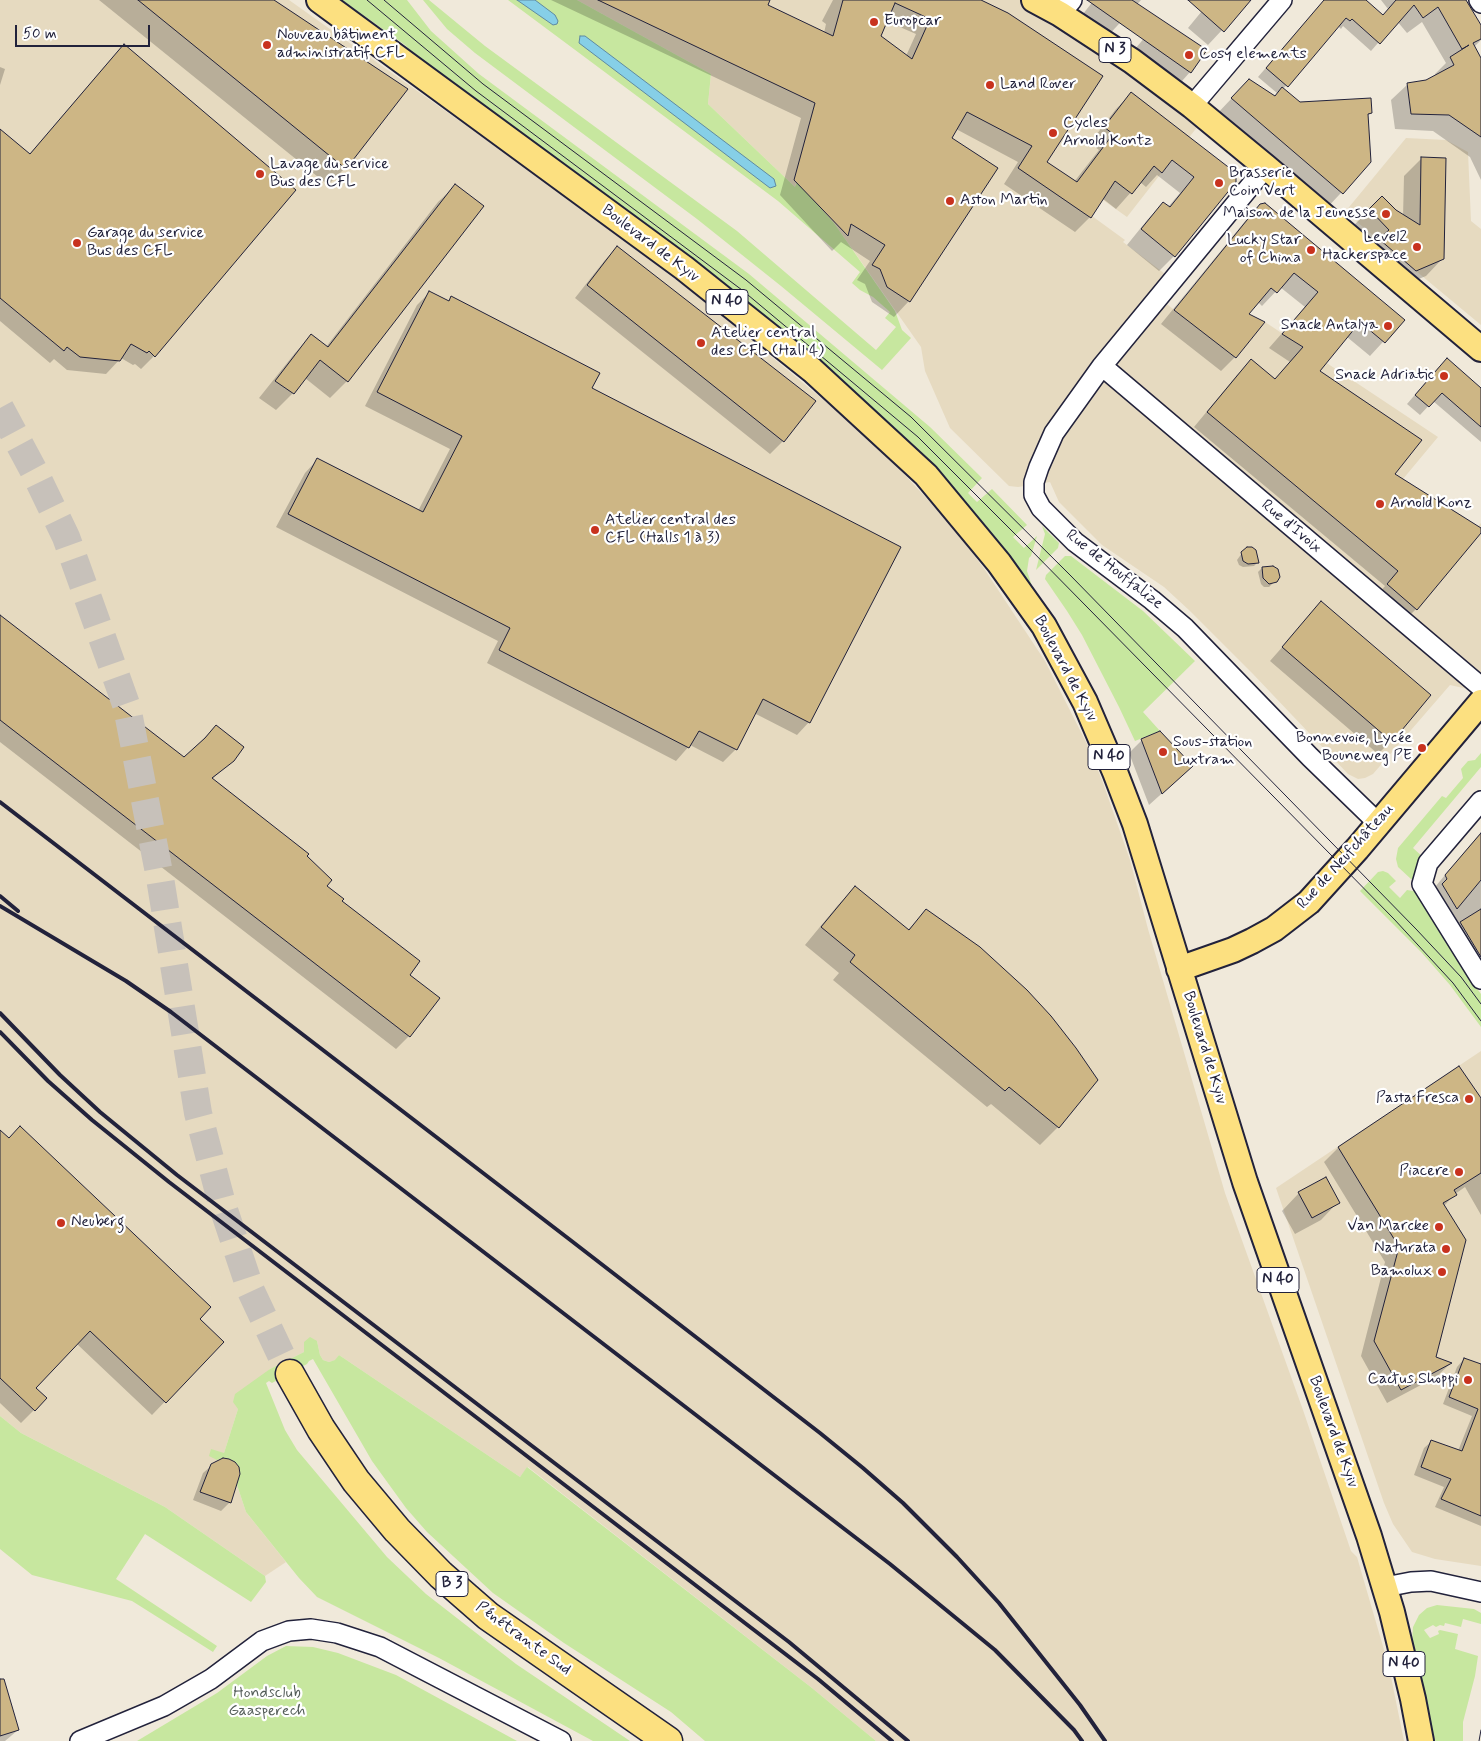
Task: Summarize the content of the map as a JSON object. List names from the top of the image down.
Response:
{
  "streets": {
    "highway": ["B 3", "Pénétrante Sud"],
    "main road": [
      "N 3",
      "Boulevard de Kyiv",
      "N 40",
      "Rue de Neufchâteau"
    ],
    "street": ["Rue d'Ivoix", "Rue de Houffalize"]
  },
  "crossings": [
    ["N 3", "Rue de Houffalize"],
    ["Boulevard de Kyiv", "Rue de Neufchâteau"],
    ["Rue d'Ivoix", "Rue de Houffalize"],
    ["Rue de Houffalize", "Rue de Neufchâteau"]
  ],
  "parks": ["Hondsclub Gaasperech"],
  "places": [
    "Europcar",
    "Nouveau bâtiment administratif CFL",
    "Cosy elements",
    "Land Rover",
    "Cycles Arnold Kontz",
    "Lavage du service Bus des CFL",
    "Brasserie Coin Vert",
    "Aston Martin",
    "Maison de la Jeunesse",
    "Garage du service Bus des CFL",
    "Level2 Hackerspace",
    "Lucky Star of China",
    "Snack Antalya",
    "Atelier central des CFL (Hall 4)",
    "Snack Adriatic",
    "Arnold Konz",
    "Atelier central des CFL (Halls 1 à 3)",
    "Bonnevoie, Lycée Bouneweg PE",
    "Sous-station Luxtram",
    "Pasta Fresca",
    "Piacere",
    "Neuberg",
    "Van Marcke",
    "Naturata",
    "Bamolux",
    "Cactus Shoppi"
  ],
  "scale_bar": "50 m"
}
